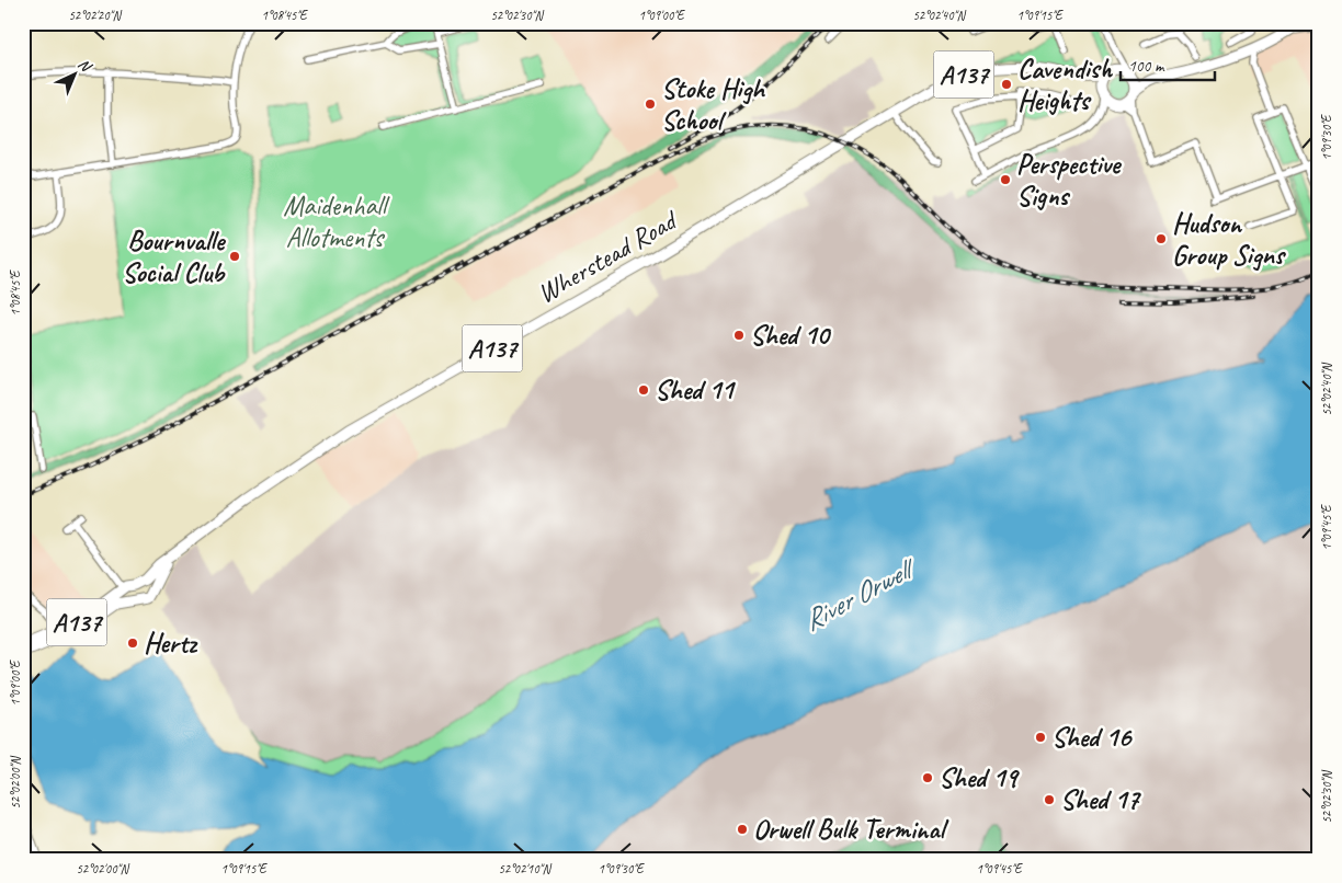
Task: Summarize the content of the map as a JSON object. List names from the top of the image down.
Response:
{
  "streets": {
    "main road": ["A137", "Wherstead Road"]
  },
  "crossings": [
    ["A137", "Wherstead Road"]
  ],
  "water": ["River Orwell"],
  "parks": ["Maidenhall Allotments"],
  "places": [
    "Cavendish Heights",
    "Stoke High School",
    "Perspective Signs",
    "Hudson Group Signs",
    "Bournvalle Social Club",
    "Shed 10",
    "Shed 11",
    "Hertz",
    "Shed 16",
    "Shed 19",
    "Shed 17",
    "Orwell Bulk Terminal"
  ],
  "scale_bar": "100 m",
  "north": "top right",
  "coordinates": [
    "52°02'20\"N",
    "1°08'45\"E",
    "52°02'30\"N",
    "1°09'00\"E",
    "52°02'40\"N",
    "1°09'15\"E",
    "1°09'30\"E",
    "1°09'45\"E",
    "52°02'00\"N",
    "52°02'10\"N"
  ]
}
